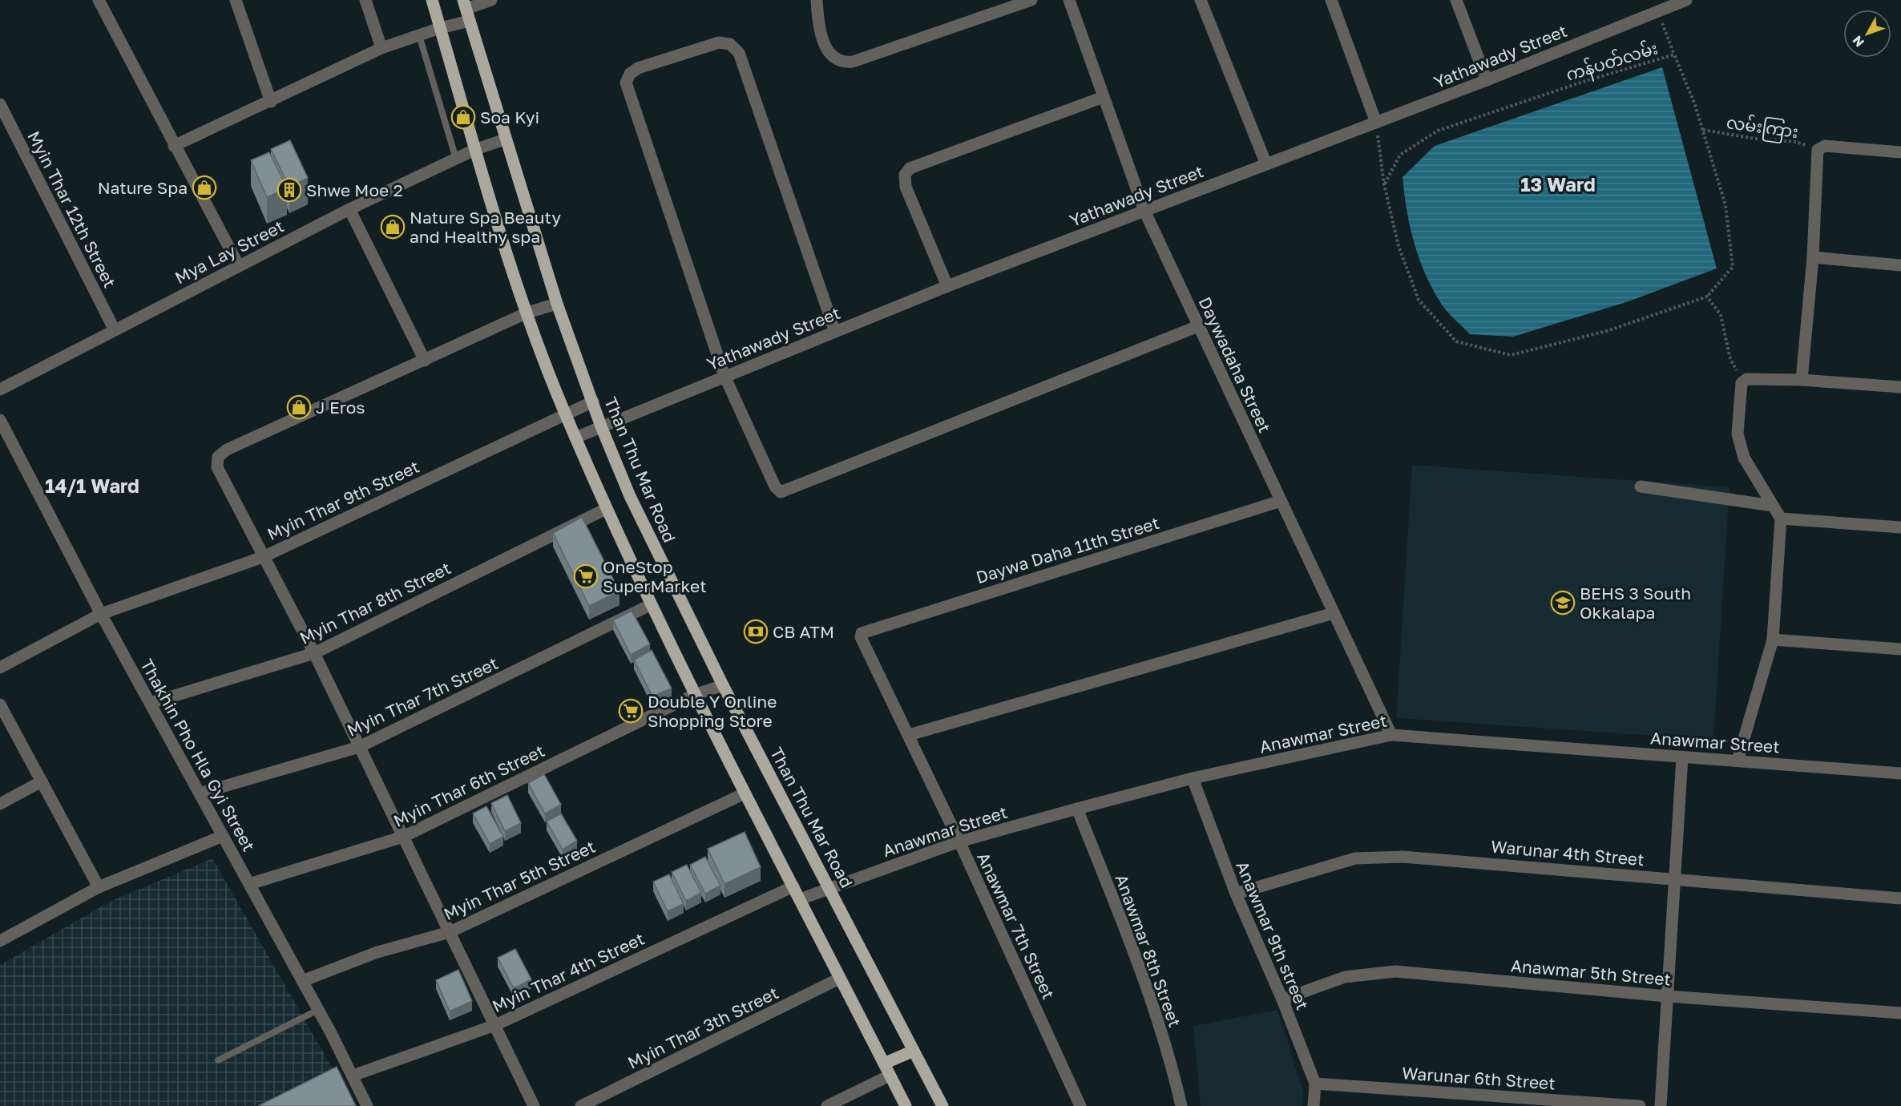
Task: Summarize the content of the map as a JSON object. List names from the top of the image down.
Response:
{
  "streets": {
    "main road": ["Than Thu Mar Road"],
    "street": [
      "Yathawady Street",
      "Myin Thar 12th Street",
      "Mya Lay Street",
      "Daywadaha Street",
      "Myin Thar 9th Street",
      "Daywa Daha 11th Street",
      "Myin Thar 8th Street",
      "Myin Thar 7th Street",
      "Anawmar Street",
      "Thakhin Pho Hla Gyi Street",
      "Myin Thar 6th Street",
      "Warunar 4th Street",
      "Myin Thar 5th Street",
      "Anawmar 7th Street",
      "Anawmar 9th street",
      "Anawmar 8th Street",
      "Myin Thar 4th Street",
      "Anawmar 5th Street",
      "Myin Thar 3th Street",
      "Warunar 6th Street"
    ],
    "path": ["ကန်ပတ်လမ်း", "လမ်းကြား"]
  },
  "crossings": [
    ["Yathawady Street", "Daywadaha Street"],
    ["Yathawady Street", "Than Thu Mar Road"],
    ["ကန်ပတ်လမ်း", "လမ်းကြား"],
    ["Myin Thar 12th Street", "Mya Lay Street"],
    ["Mya Lay Street", "Than Thu Mar Road"],
    ["Daywadaha Street", "Daywa Daha 11th Street"],
    ["Daywadaha Street", "Anawmar Street"],
    ["Than Thu Mar Road", "Myin Thar 9th Street"],
    ["Than Thu Mar Road", "Anawmar Street"],
    ["Than Thu Mar Road", "Myin Thar 6th Street"],
    ["Myin Thar 9th Street", "Thakhin Pho Hla Gyi Street"],
    ["Daywa Daha 11th Street", "Anawmar 7th Street"],
    ["Myin Thar 8th Street", "Thakhin Pho Hla Gyi Street"],
    ["Myin Thar 7th Street", "Thakhin Pho Hla Gyi Street"],
    ["Anawmar Street", "Anawmar 7th Street"],
    ["Anawmar Street", "Anawmar 9th street"],
    ["Anawmar Street", "Anawmar 8th Street"],
    ["Thakhin Pho Hla Gyi Street", "Myin Thar 6th Street"],
    ["Thakhin Pho Hla Gyi Street", "Myin Thar 5th Street"],
    ["Thakhin Pho Hla Gyi Street", "Myin Thar 4th Street"],
    ["Warunar 4th Street", "Anawmar 9th street"],
    ["Anawmar 9th street", "Anawmar 5th Street"],
    ["Anawmar 9th street", "Warunar 6th Street"]
  ],
  "districts": ["13 Ward", "14/1 Ward"],
  "places": {
    "shop": [
      "Soa Kyi",
      "Nature Spa",
      "Nature Spa Beauty and Healthy spa",
      "J Eros"
    ],
    "building": ["Shwe Moe 2"],
    "supermarket": ["OneStop SuperMarket", "Double Y Online Shopping Store"],
    "school or university": ["BEHS 3 South Okkalapa"],
    "bank": ["CB ATM"]
  },
  "north": "bottom left"
}
